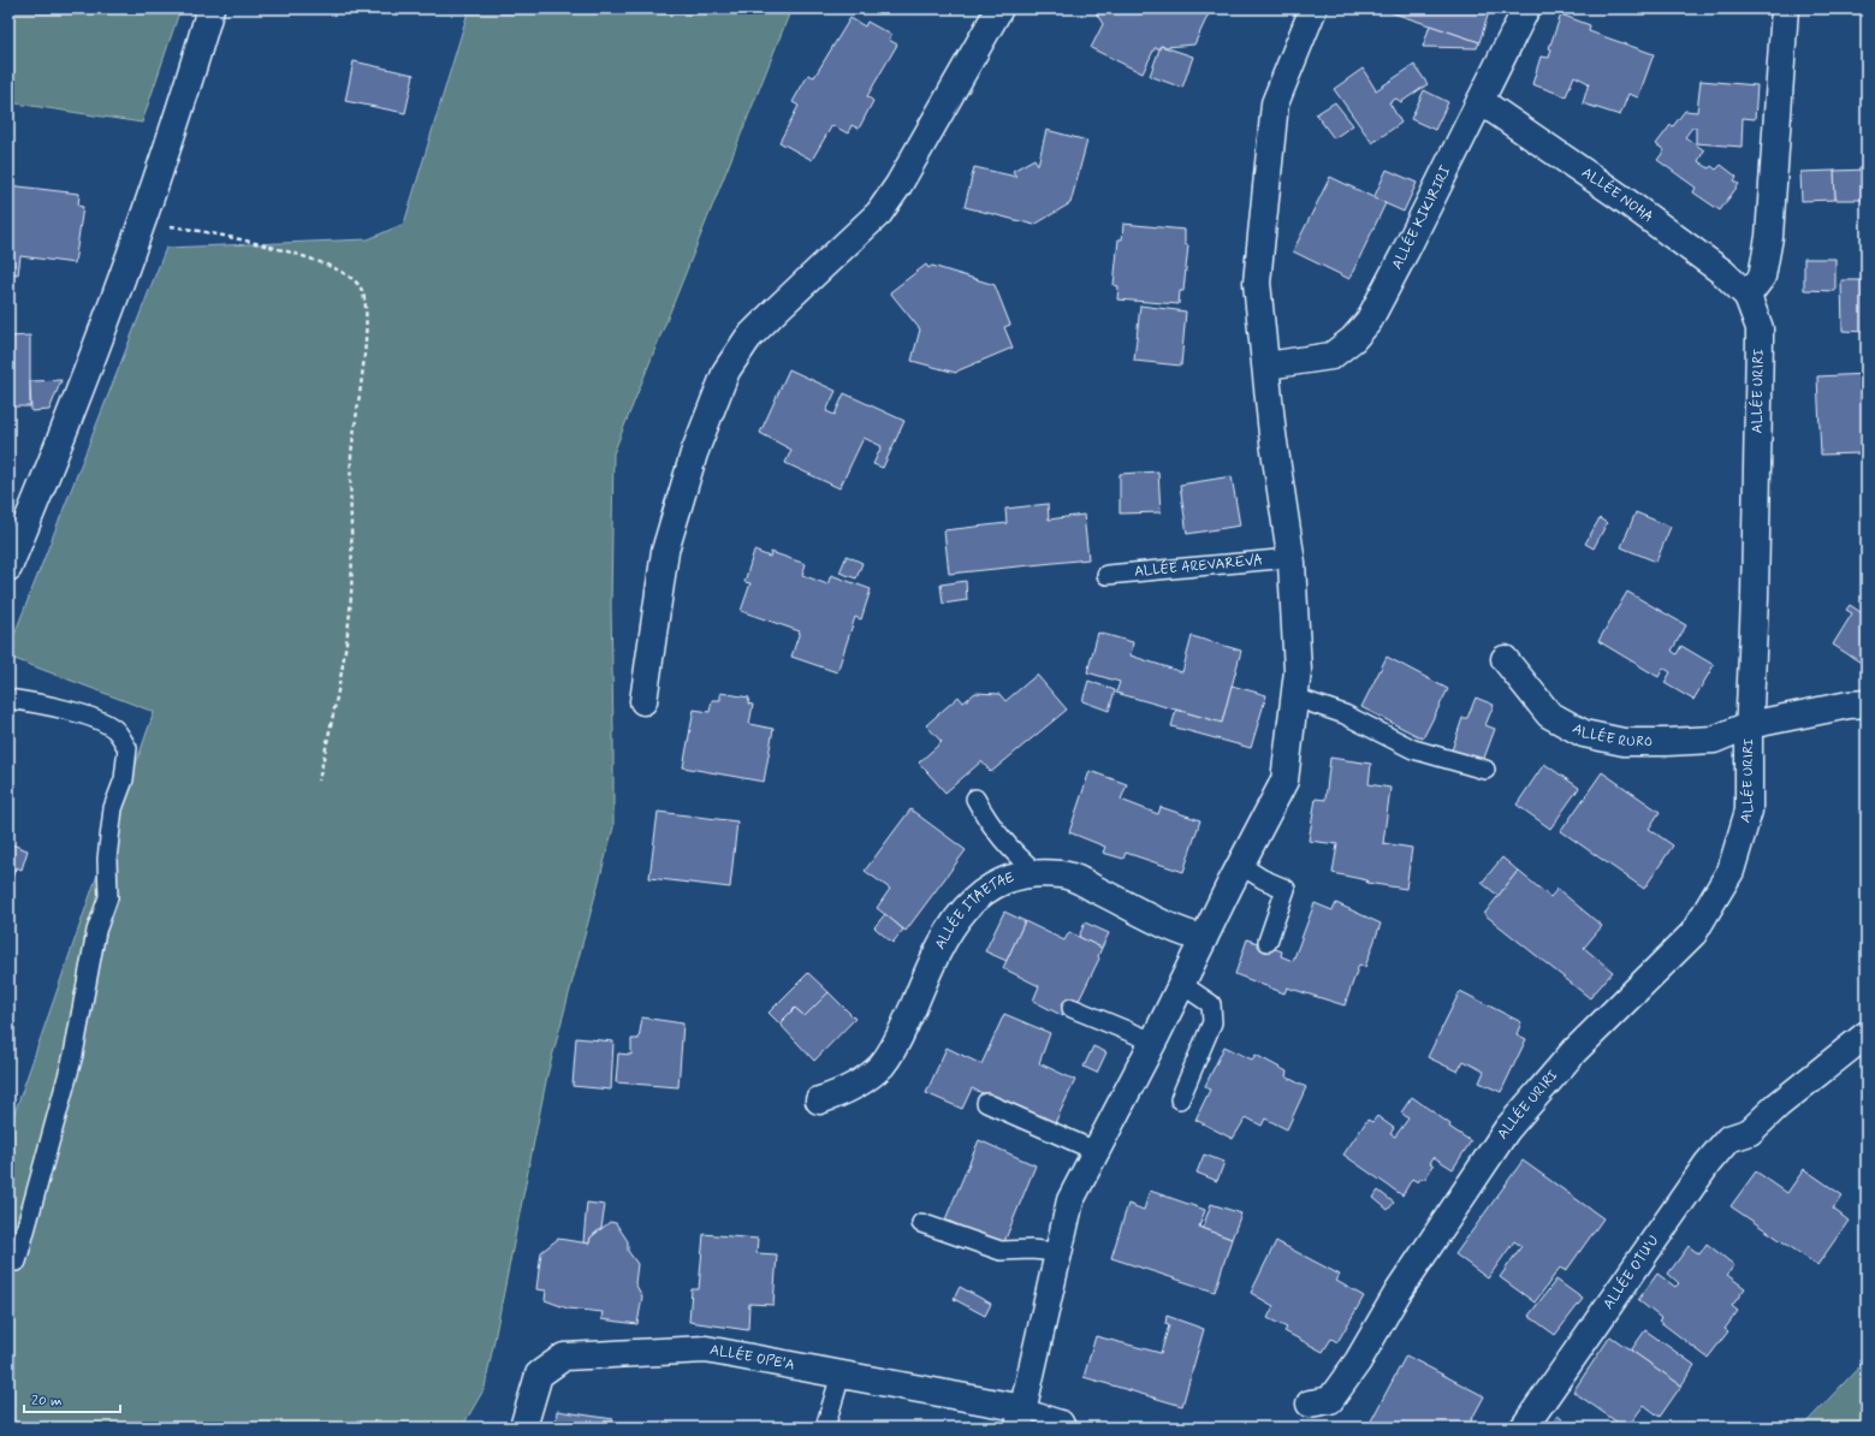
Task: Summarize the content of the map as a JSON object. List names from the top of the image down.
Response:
{
  "streets": {
    "street": [
      "ALLÉE NOHA",
      "ALLÉE KIKIRIRI",
      "ALLÉE URIRI",
      "ALLÉE RURO",
      "ALLÉE ITAETAE",
      "ALLÉE OTU'U",
      "ALLÉE OPE'A"
    ],
    "lane": ["ALLÉE AREVAREVA"]
  },
  "crossings": [
    ["ALLÉE NOHA", "ALLÉE KIKIRIRI"],
    ["ALLÉE NOHA", "ALLÉE URIRI"],
    ["ALLÉE URIRI", "ALLÉE RURO"]
  ],
  "scale_bar": "20 m"
}
